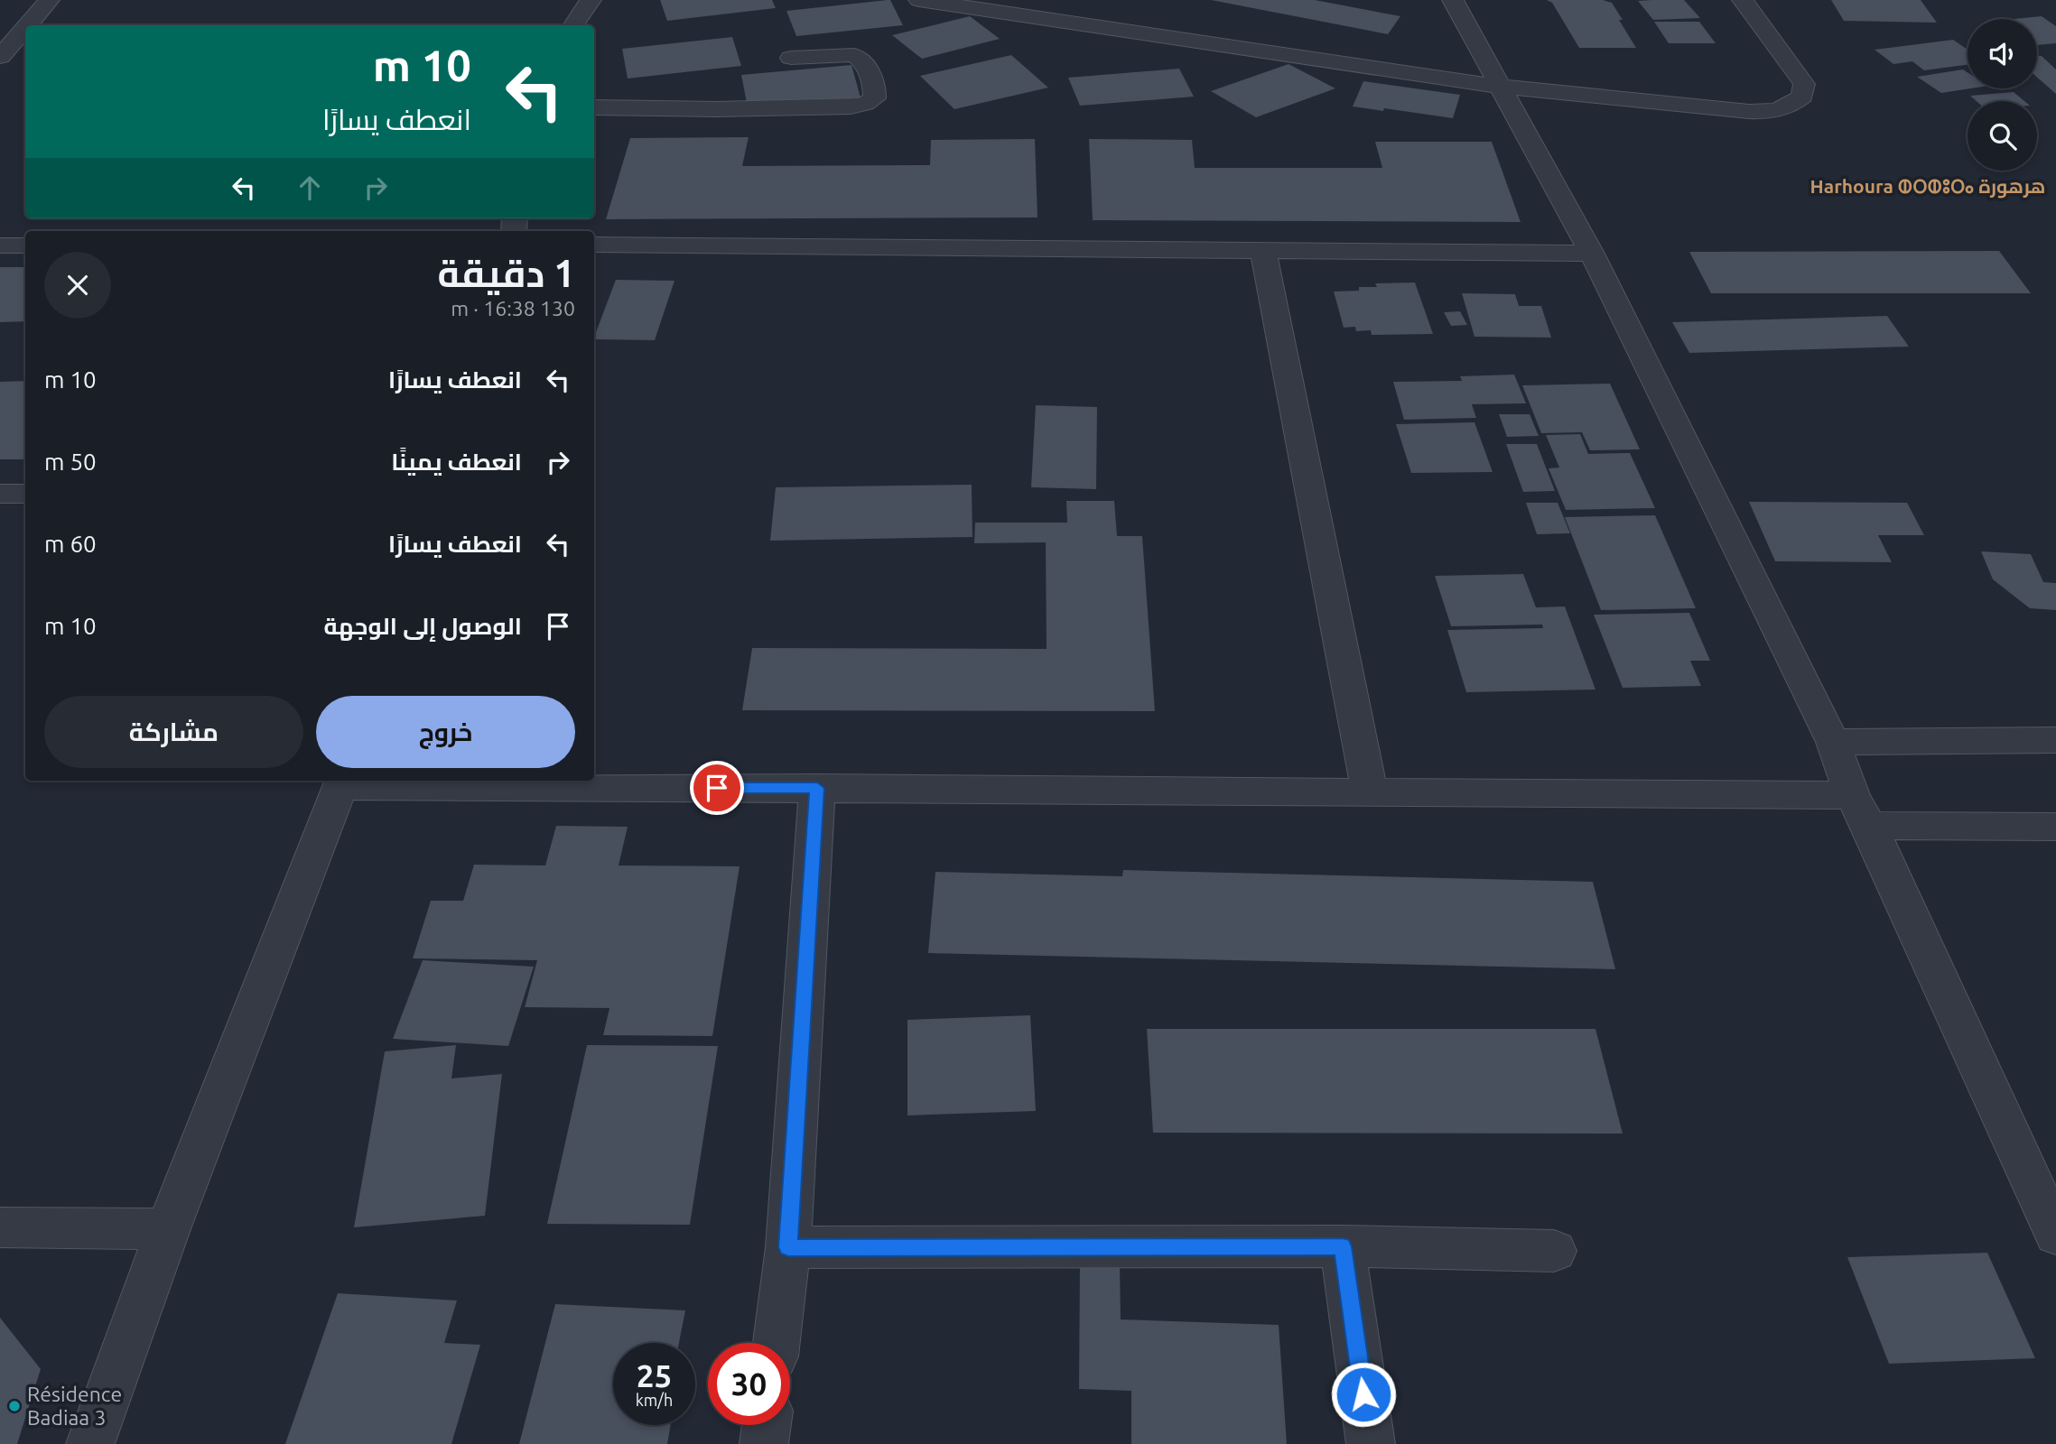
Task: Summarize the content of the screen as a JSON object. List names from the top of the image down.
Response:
{
  "districts": ["Harhoura ⵀⵔⵀⵓⵔⴰ هرهورة"],
  "places": ["Résidence Badiaa 3"],
  "page": {
    "turn": ["10 m", "انعطف يسارًا"],
    "heading": ["1 دقيقة", "130 m · 16:38"],
    "list": [
      {
        "name": "انعطف يسارًا",
        "value": "10 m"
      },
      {
        "name": "انعطف يمينًا",
        "value": "50 m"
      },
      {
        "name": "انعطف يسارًا",
        "value": "60 m"
      },
      {
        "name": "الوصول إلى الوجهة",
        "value": "10 m"
      }
    ],
    "buttons": ["خروج", "مشاركة"],
    "speed": "25 km/h",
    "limit": "30"
  }
}
